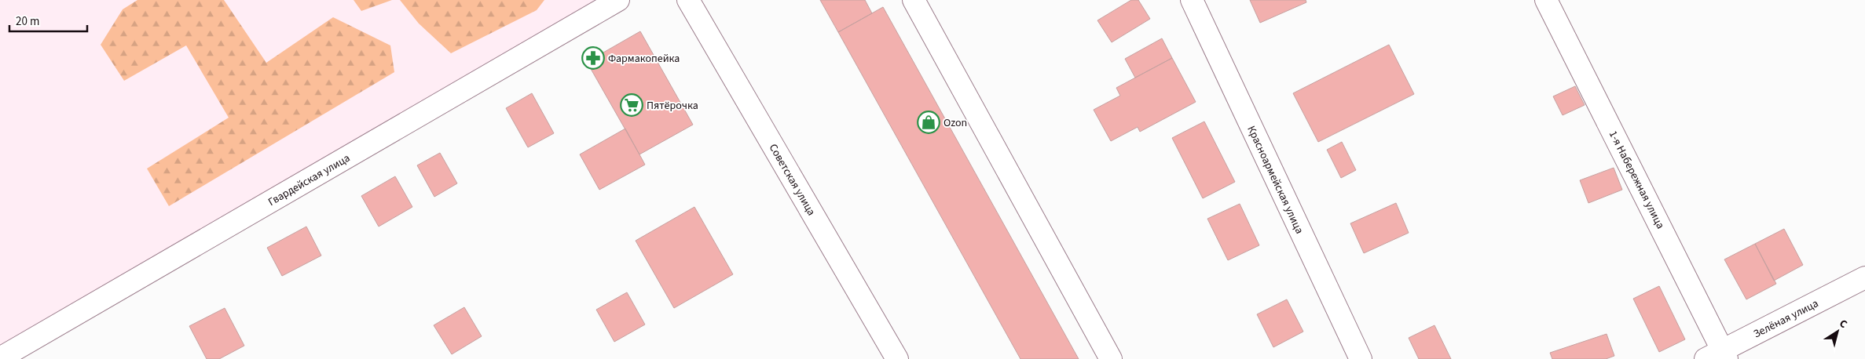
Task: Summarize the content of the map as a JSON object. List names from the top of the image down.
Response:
{
  "streets": {
    "street": [
      "Гвардейская улица",
      "Советская улица",
      "Красноармейская улица",
      "1-я Набережная улица",
      "Зелёная улица"
    ]
  },
  "crossings": [
    ["1-я Набережная улица", "Зелёная улица"]
  ],
  "places": {
    "pharmacy": ["Фармакопейка"],
    "supermarket": ["Пятёрочка"],
    "shop": ["Ozon"]
  },
  "scale_bar": "20 m",
  "north": "top right"
}
